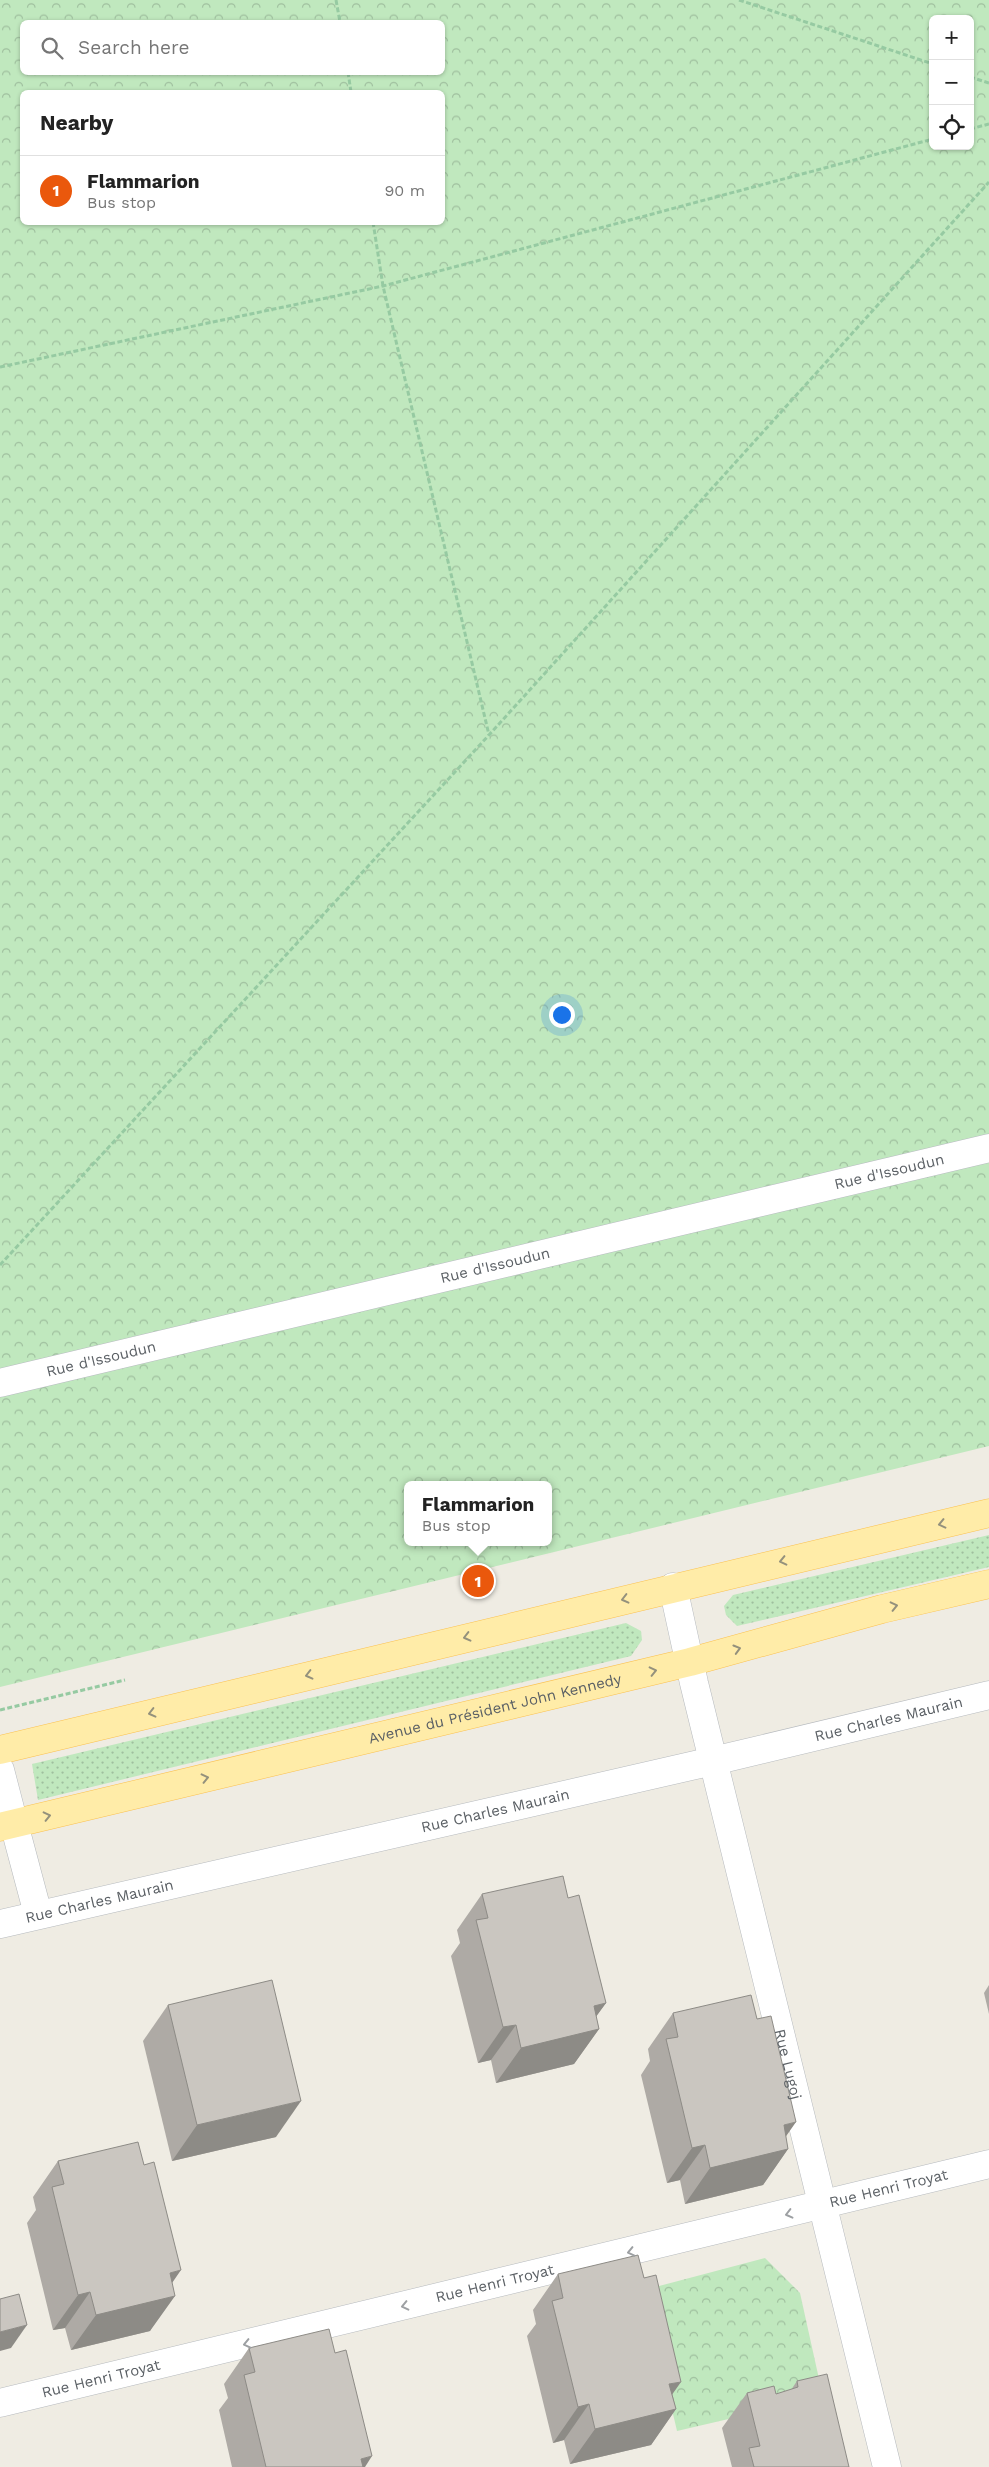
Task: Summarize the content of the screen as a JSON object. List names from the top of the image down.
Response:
{
  "streets": {
    "main road": ["Avenue du Président John Kennedy"],
    "street": [
      "Rue d'Issoudun",
      "Rue Charles Maurain",
      "Rue Lugoj",
      "Rue Henri Troyat"
    ]
  },
  "crossings": [
    ["Avenue du Président John Kennedy", "Rue Lugoj"],
    ["Rue Charles Maurain", "Rue Lugoj"],
    ["Rue Lugoj", "Rue Henri Troyat"]
  ],
  "one_way": ["Rue Henri Troyat"],
  "page": {
    "map_buttons": ["+", "−"],
    "search": "Search here",
    "heading": "Nearby",
    "list": [
      {
        "mark": "1",
        "name": "Flammarion",
        "note": "Bus stop",
        "value": "90 m"
      }
    ],
    "popup": ["Flammarion", "Bus stop"],
    "pins": "1"
  }
}
